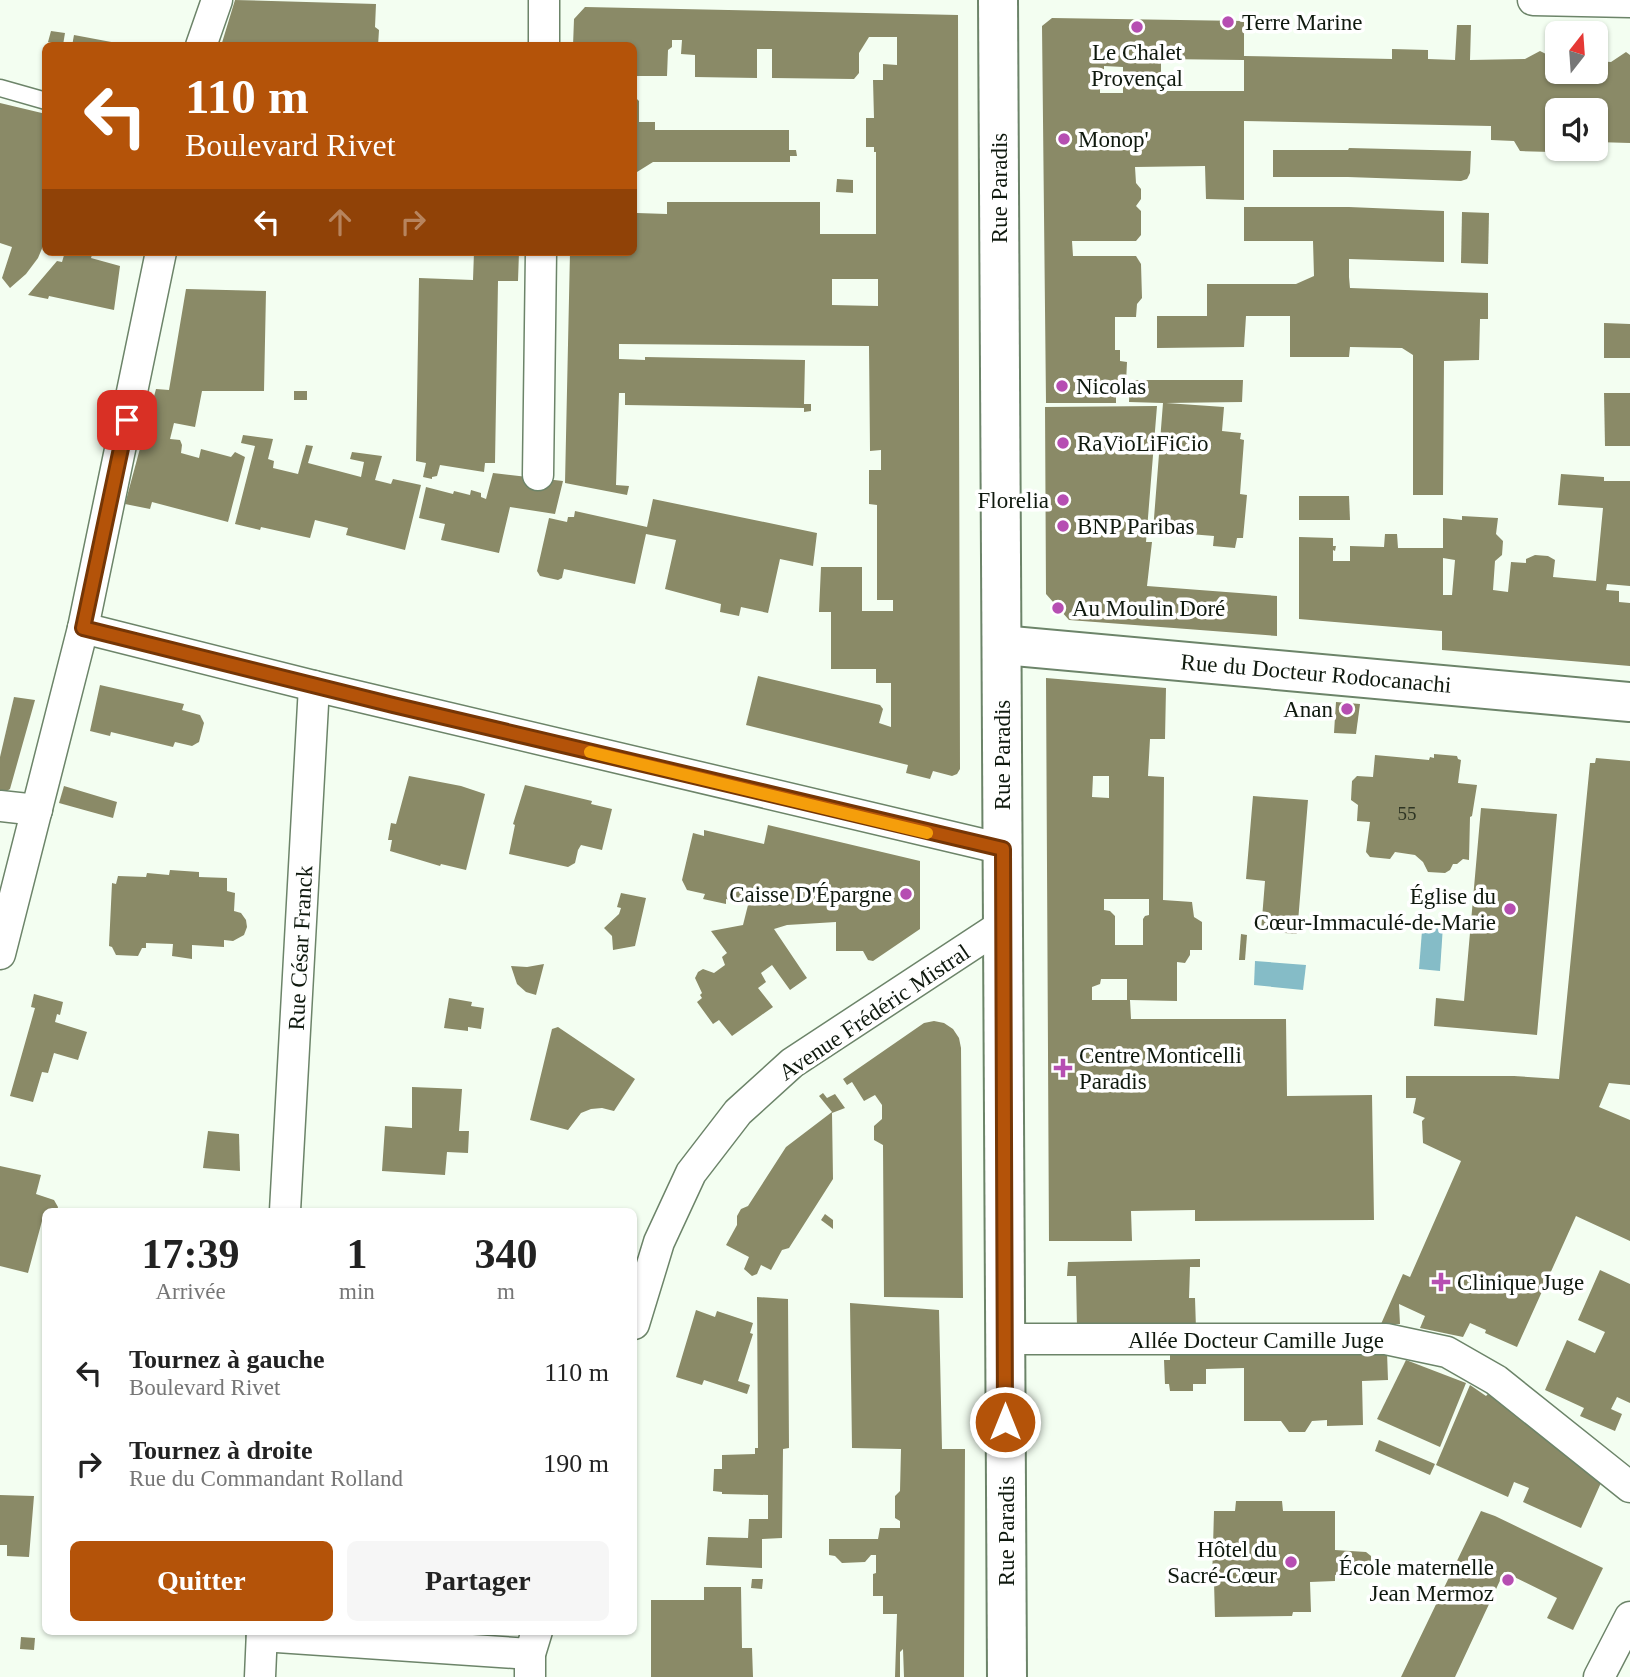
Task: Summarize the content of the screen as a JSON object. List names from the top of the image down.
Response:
{
  "streets": {
    "street": [
      "Rue Paradis",
      "Rue du Docteur Rodocanachi",
      "Rue César Franck",
      "Avenue Frédéric Mistral",
      "Allée Docteur Camille Juge"
    ]
  },
  "crossings": [
    ["Rue Paradis", "Rue du Docteur Rodocanachi"],
    ["Rue Paradis", "Avenue Frédéric Mistral"],
    ["Rue Paradis", "Allée Docteur Camille Juge"]
  ],
  "places": {
    "other": [
      "Terre Marine",
      "Le Chalet Provençal",
      "Monop'",
      "Nicolas",
      "RaVioLiFiCio",
      "Florelia",
      "BNP Paribas",
      "Au Moulin Doré",
      "Anan",
      "Caisse D'Épargne",
      "Église du Cœur-Immaculé-de-Marie",
      "Hôtel du Sacré-Cœur",
      "École maternelle Jean Mermoz"
    ],
    "health": ["Centre Monticelli Paradis", "Clinique Juge"]
  },
  "house_numbers": ["55"],
  "north": "top",
  "page": {
    "turn": ["110 m", "Boulevard Rivet"],
    "eta": [
      "17:39",
      "Arrivée",
      "1",
      "min",
      "340",
      "m"
    ],
    "list": [
      {
        "name": "Tournez à gauche",
        "note": "Boulevard Rivet",
        "value": "110 m"
      },
      {
        "name": "Tournez à droite",
        "note": "Rue du Commandant Rolland",
        "value": "190 m"
      }
    ],
    "buttons": ["Quitter", "Partager"]
  }
}
